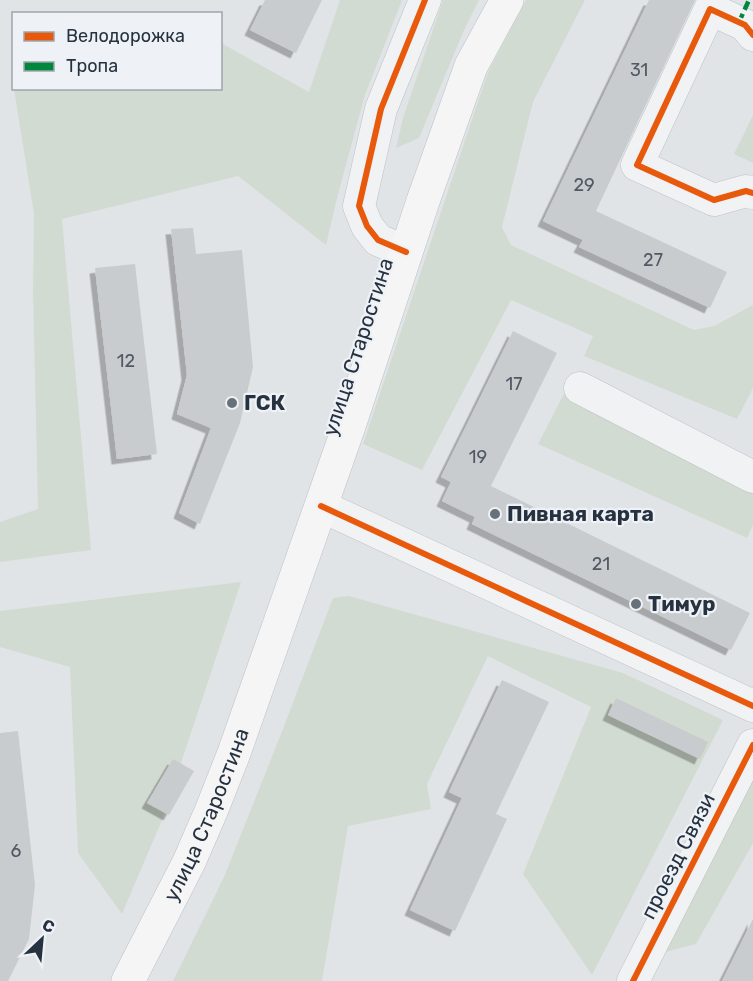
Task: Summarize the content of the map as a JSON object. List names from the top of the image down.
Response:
{
  "streets": {
    "main road": ["улица Старостина"],
    "street": ["проезд Связи"]
  },
  "places": ["ГСК", "Пивная карта", "Тимур"],
  "house_numbers": [
    "31",
    "29",
    "27",
    "12",
    "17",
    "19",
    "21",
    "6"
  ],
  "legend": ["Велодорожка", "Тропа"],
  "north": "top right"
}
